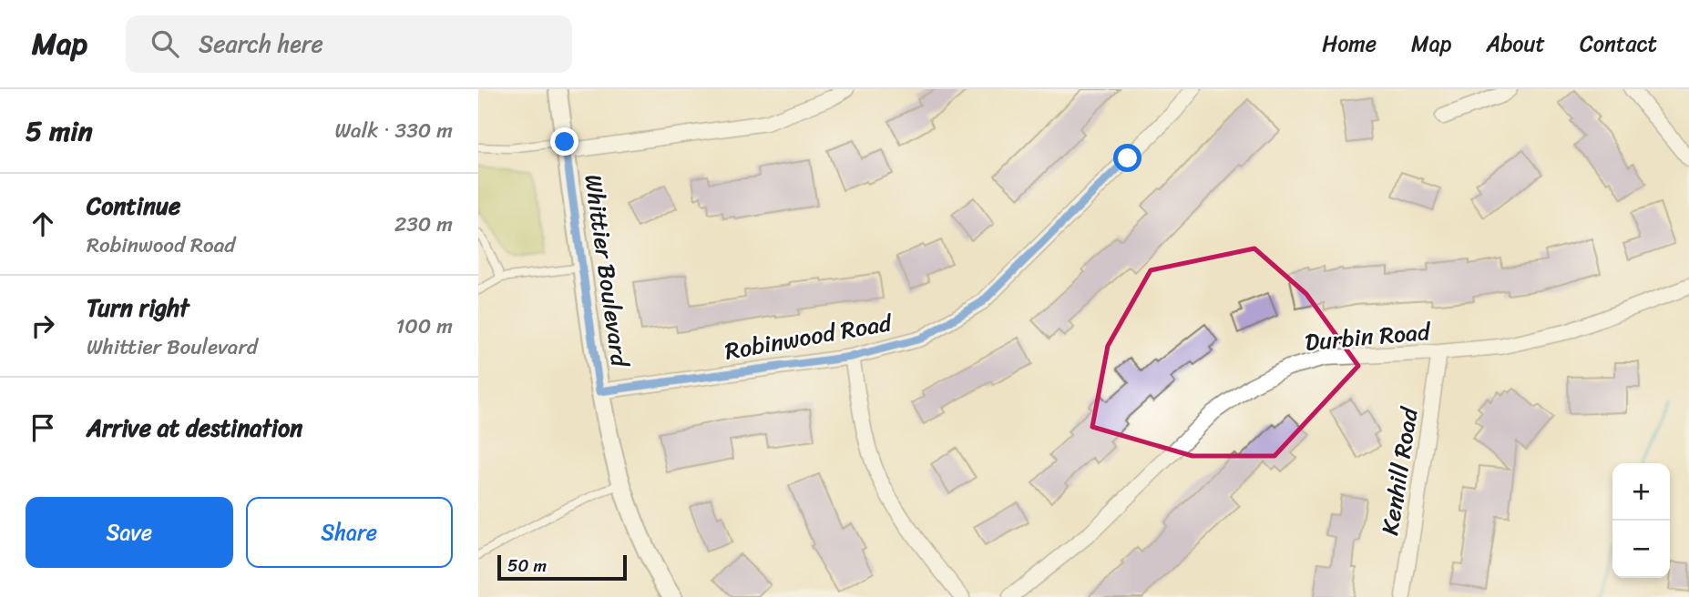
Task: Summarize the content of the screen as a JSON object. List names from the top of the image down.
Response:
{
  "streets": {
    "street": [
      "Whittier Boulevard",
      "Robinwood Road",
      "Durbin Road",
      "Kenhill Road"
    ]
  },
  "crossings": [
    ["Whittier Boulevard", "Robinwood Road"],
    ["Durbin Road", "Kenhill Road"]
  ],
  "scale_bar": "50 m",
  "page": {
    "header": "Map",
    "search": "Search here",
    "nav": [
      "Home",
      "Map",
      "About",
      "Contact"
    ],
    "heading": ["5 min", "Walk · 330 m"],
    "list": [
      ["Continue", "Robinwood Road", "230 m"],
      ["Turn right", "Whittier Boulevard", "100 m"],
      "Arrive at destination"
    ],
    "map_buttons": ["+", "−"],
    "buttons": ["Save", "Share"],
    "scale": "50 m"
  }
}
